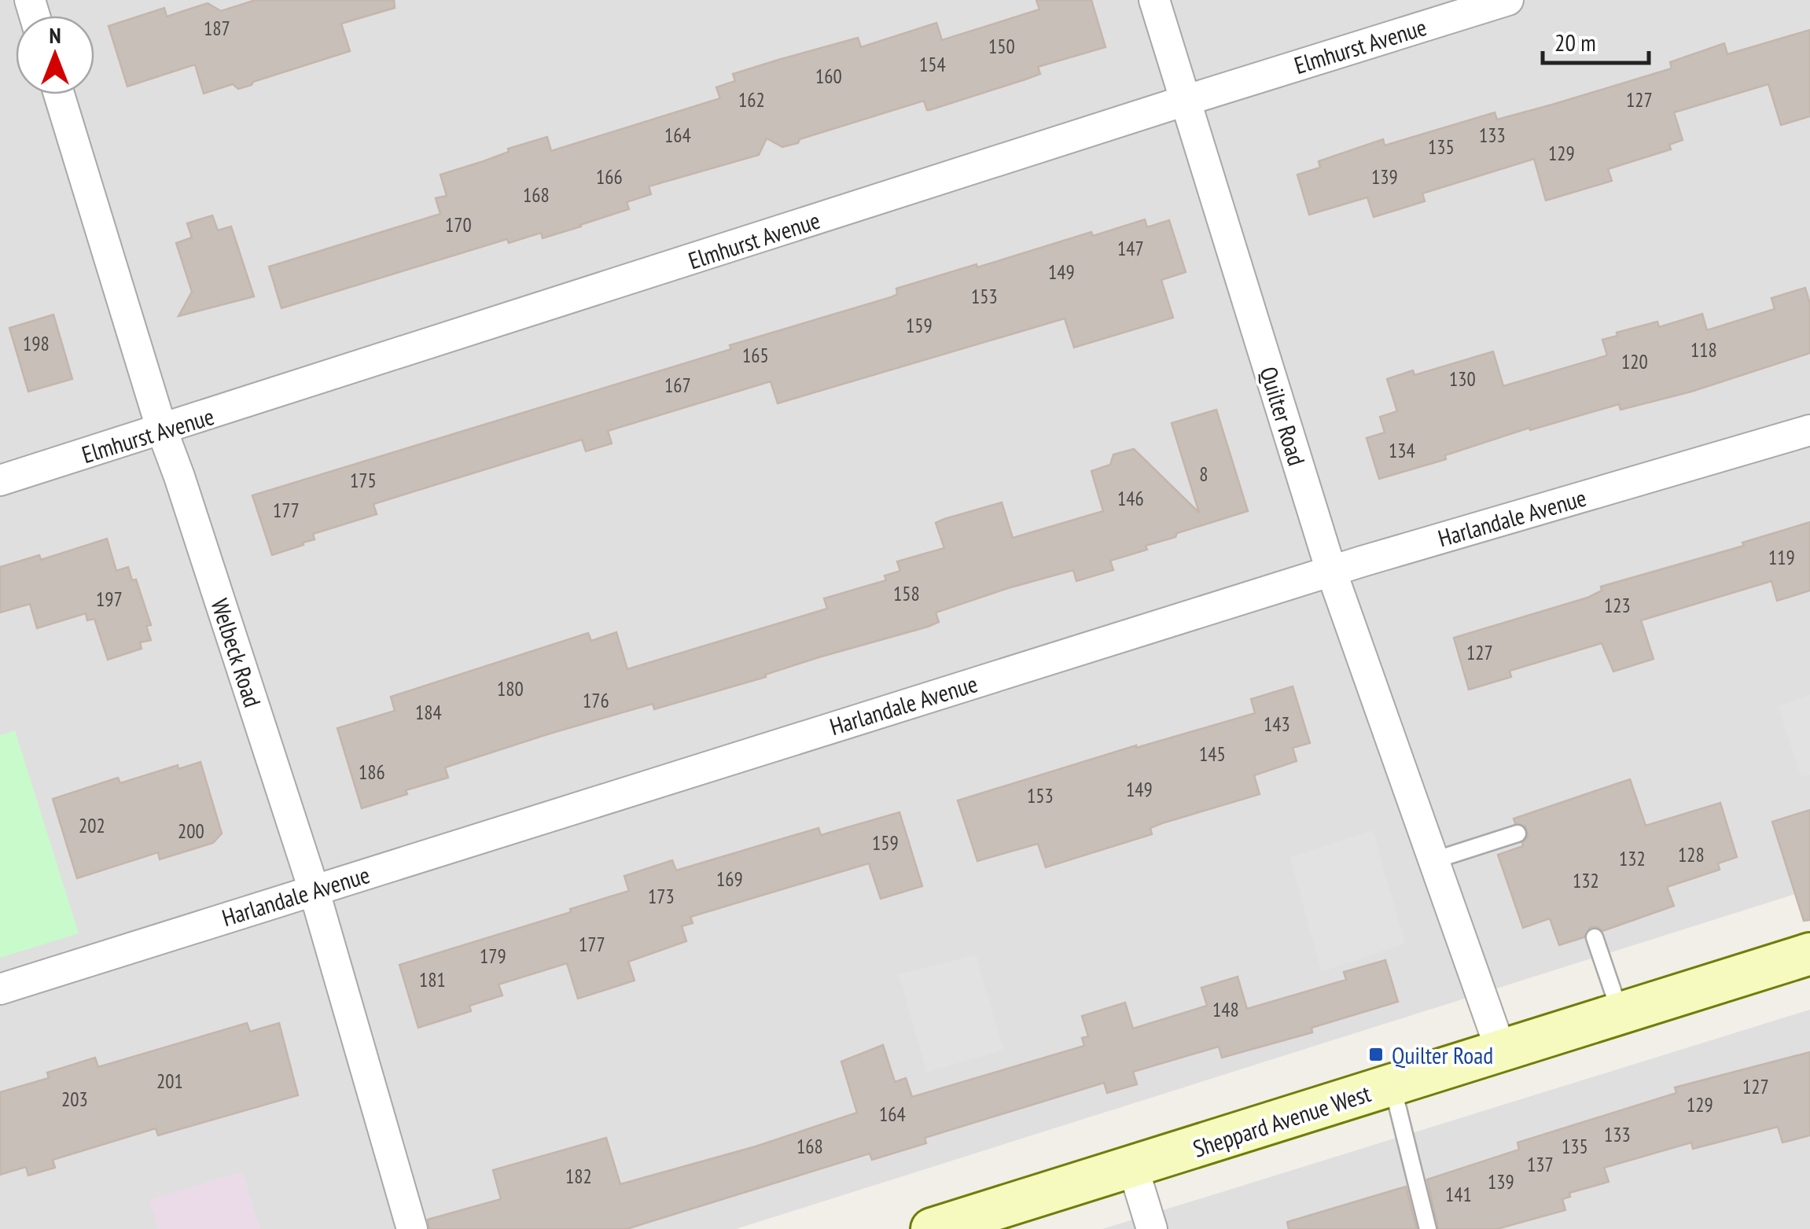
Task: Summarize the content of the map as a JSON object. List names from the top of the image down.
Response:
{
  "streets": {
    "main road": ["Sheppard Avenue West"],
    "street": [
      "Elmhurst Avenue",
      "Quilter Road",
      "Harlandale Avenue",
      "Welbeck Road"
    ]
  },
  "crossings": [
    ["Elmhurst Avenue", "Quilter Road"],
    ["Elmhurst Avenue", "Welbeck Road"],
    ["Quilter Road", "Harlandale Avenue"],
    ["Quilter Road", "Sheppard Avenue West"],
    ["Harlandale Avenue", "Welbeck Road"]
  ],
  "places": {
    "transit": ["Quilter Road"]
  },
  "house_numbers": [
    "187",
    "150",
    "154",
    "160",
    "162",
    "127",
    "164",
    "133",
    "135",
    "129",
    "166",
    "139",
    "168",
    "170",
    "147",
    "149",
    "153",
    "159",
    "198",
    "118",
    "165",
    "120",
    "130",
    "167",
    "134",
    "8",
    "175",
    "146",
    "177",
    "119",
    "158",
    "197",
    "123",
    "127",
    "180",
    "176",
    "184",
    "143",
    "145",
    "186",
    "149",
    "153",
    "202",
    "200",
    "159",
    "128",
    "132",
    "169",
    "132",
    "173",
    "177",
    "179",
    "181",
    "148",
    "201",
    "127",
    "203",
    "129",
    "164",
    "133",
    "168",
    "135",
    "137",
    "182",
    "139",
    "141"
  ],
  "scale_bar": "20 m",
  "north": "top"
}
